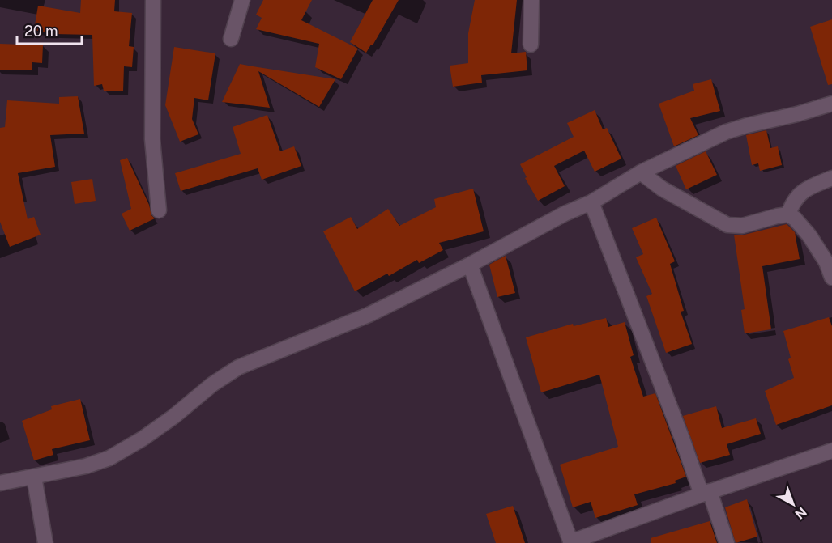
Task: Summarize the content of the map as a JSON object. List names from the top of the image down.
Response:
{
  "scale_bar": "20 m",
  "north": "bottom right"
}
